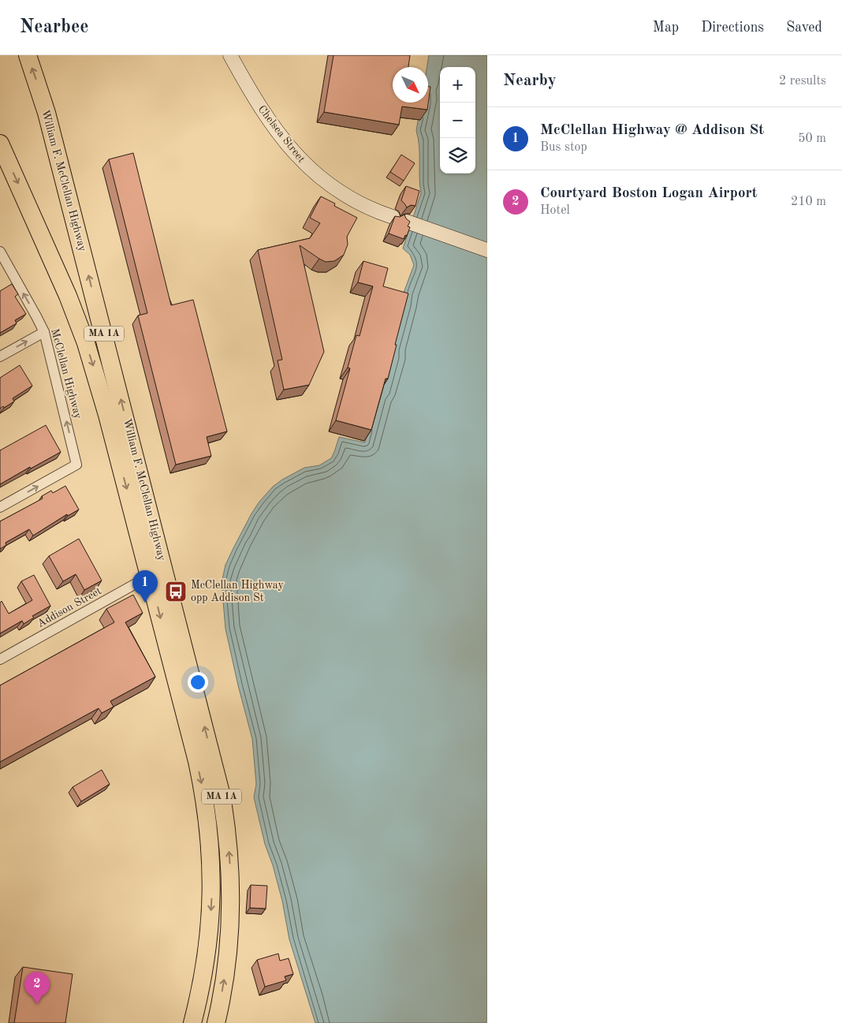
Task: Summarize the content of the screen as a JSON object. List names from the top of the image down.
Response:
{
  "streets": {
    "highway": ["William F. McClellan Highway", "MA 1A"],
    "main road": ["Chelsea Street"],
    "street": ["McClellan Highway", "Addison Street"]
  },
  "crossings": [
    ["William F. McClellan Highway", "Addison Street"]
  ],
  "one_way": ["McClellan Highway"],
  "places": {
    "bus stop": ["McClellan Highway opp Addison St"]
  },
  "north": "bottom right",
  "page": {
    "header": "Nearbee",
    "nav": ["Map", "Directions", "Saved"],
    "heading": ["Nearby", "2 results"],
    "map_buttons": ["+", "−"],
    "list": [
      {
        "mark": "1",
        "name": "McClellan Highway @ Addison St",
        "note": "Bus stop",
        "value": "50 m"
      },
      {
        "mark": "2",
        "name": "Courtyard Boston Logan Airport",
        "note": "Hotel",
        "value": "210 m"
      }
    ],
    "pins": ["1", "2"]
  }
}
